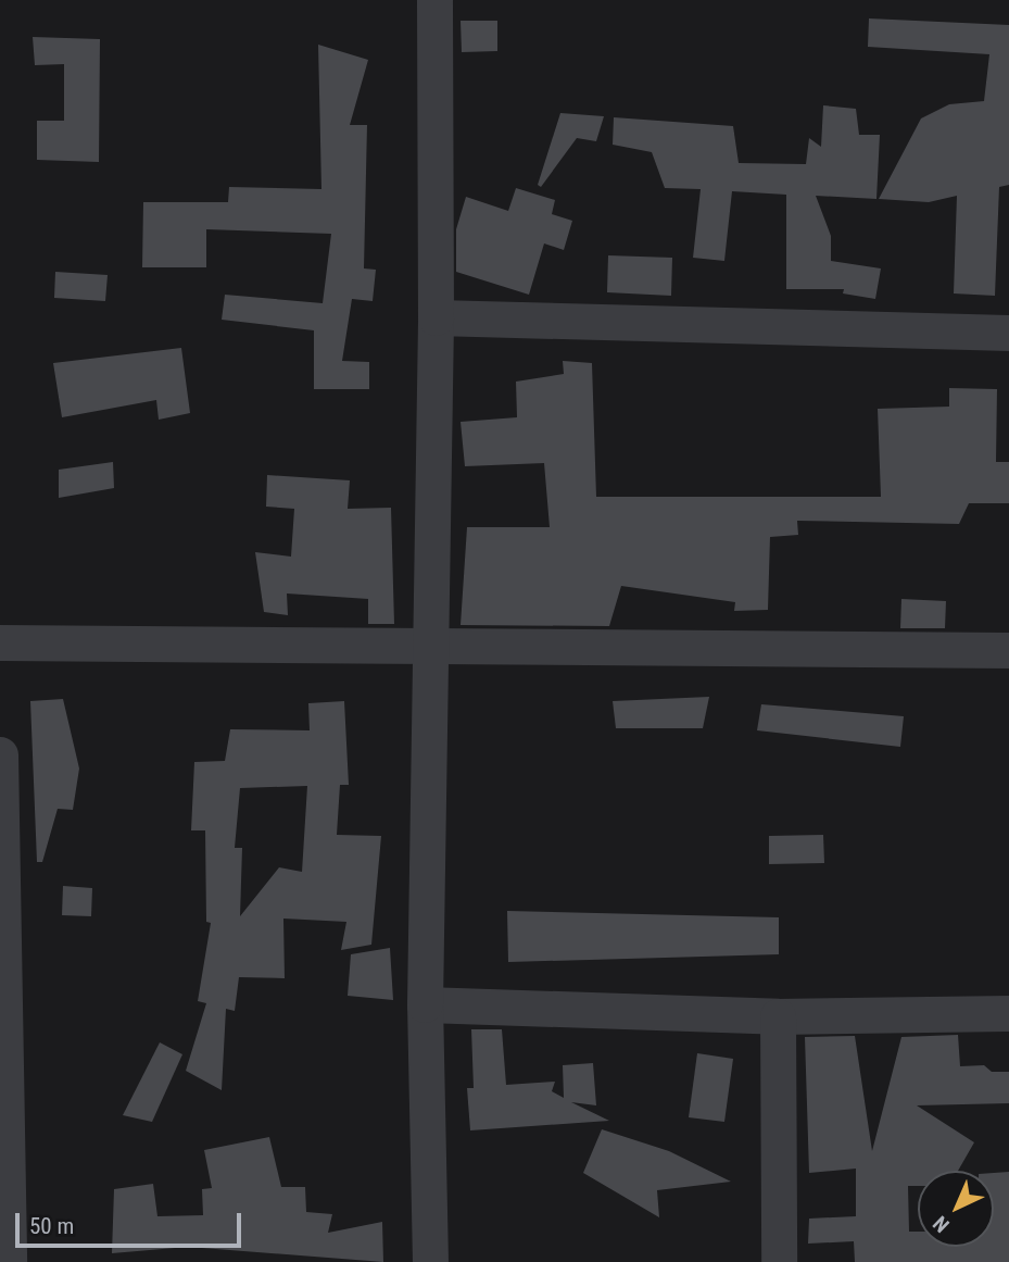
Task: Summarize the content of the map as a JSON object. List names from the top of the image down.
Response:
{
  "scale_bar": "50 m",
  "north": "bottom left"
}
